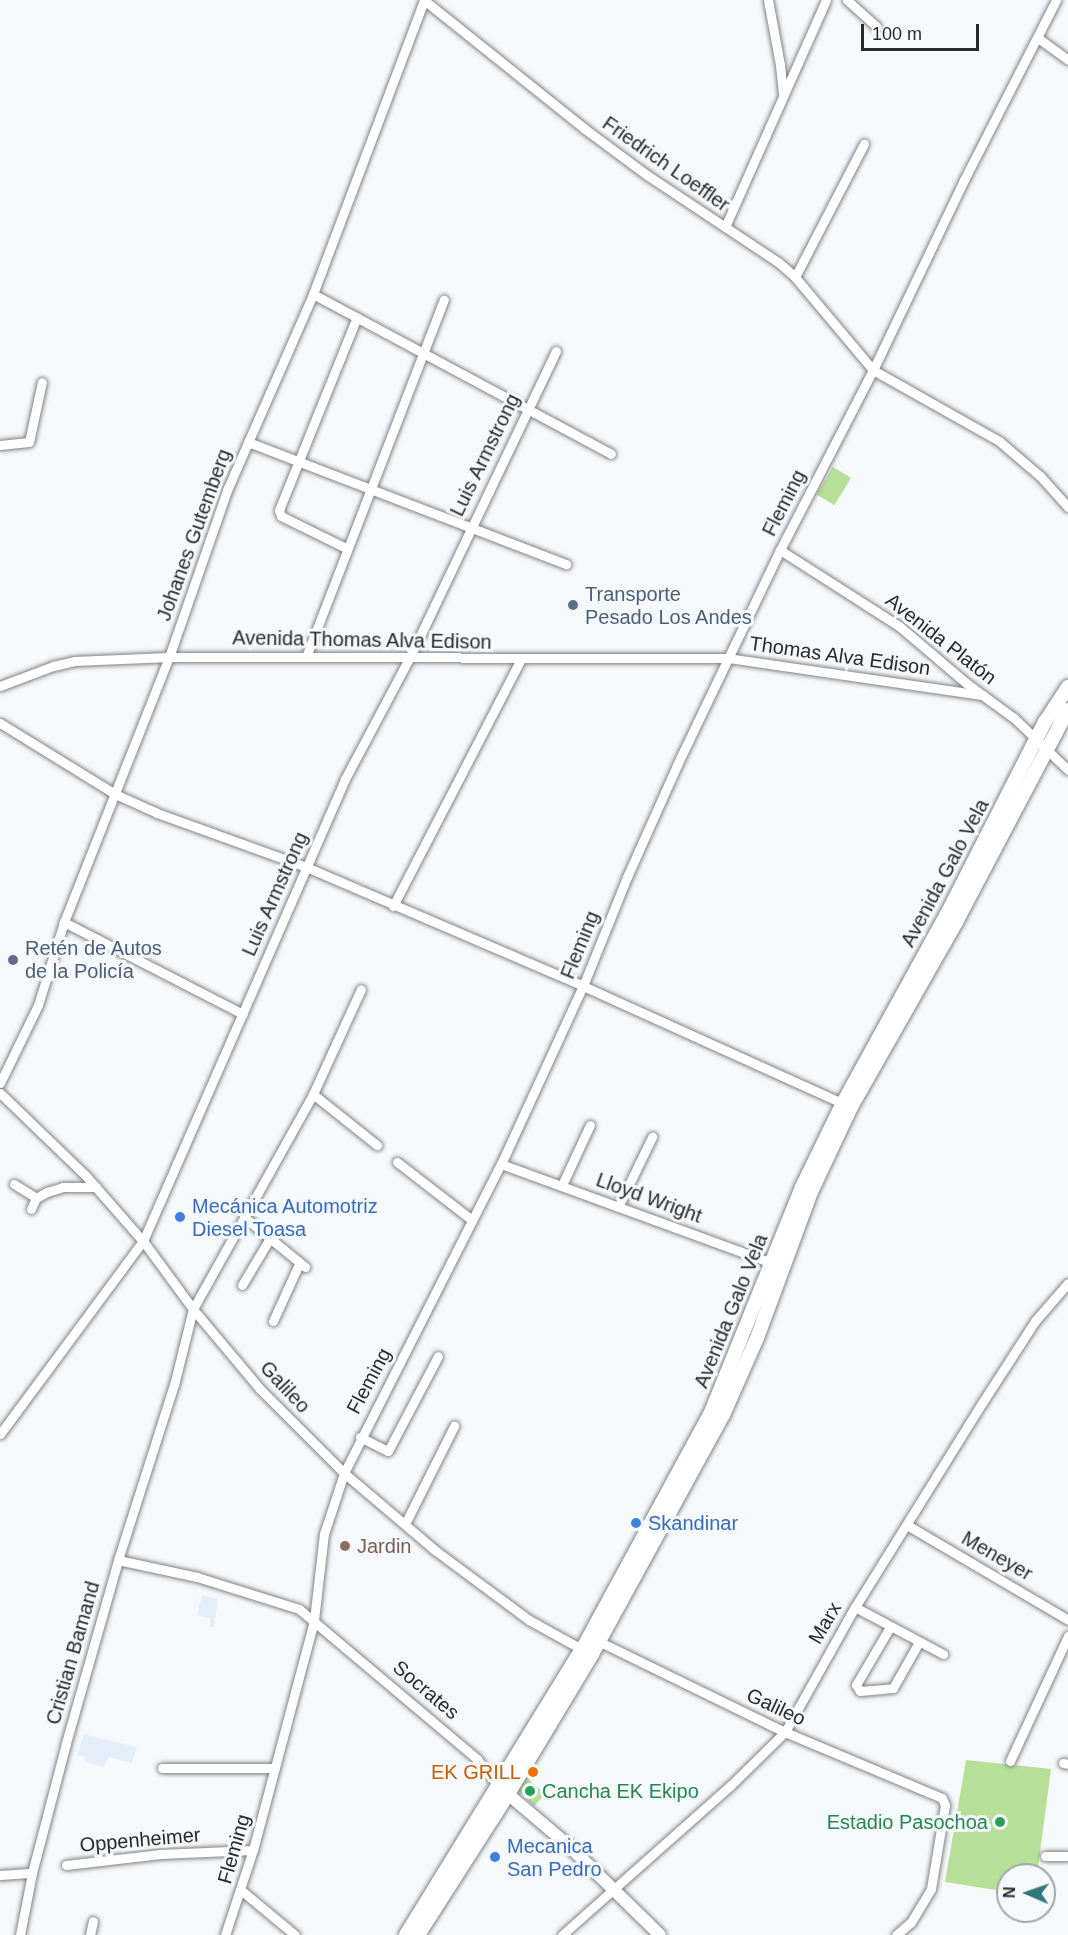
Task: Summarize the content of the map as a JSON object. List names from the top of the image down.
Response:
{
  "streets": {
    "main road": ["Avenida Galo Vela"],
    "street": [
      "Friedrich Loeffler",
      "Luis Armstrong",
      "Fleming",
      "Johanes Gutemberg",
      "Avenida Platón",
      "Avenida Thomas Alva Edison",
      "Thomas Alva Edison",
      "Lloyd Wright",
      "Galileo",
      "Meneyer",
      "Marx",
      "Cristian Bamand",
      "Socrates",
      "Oppenheimer"
    ]
  },
  "crossings": [
    ["Friedrich Loeffler", "Fleming"],
    ["Friedrich Loeffler", "Johanes Gutemberg"],
    ["Luis Armstrong", "Avenida Thomas Alva Edison"],
    ["Luis Armstrong", "Galileo"],
    ["Fleming", "Avenida Platón"],
    ["Fleming", "Avenida Thomas Alva Edison"],
    ["Fleming", "Thomas Alva Edison"],
    ["Fleming", "Lloyd Wright"],
    ["Fleming", "Galileo"],
    ["Fleming", "Socrates"],
    ["Fleming", "Oppenheimer"],
    ["Johanes Gutemberg", "Avenida Thomas Alva Edison"],
    ["Avenida Platón", "Thomas Alva Edison"],
    ["Avenida Platón", "Avenida Galo Vela"],
    ["Avenida Thomas Alva Edison", "Thomas Alva Edison"],
    ["Avenida Galo Vela", "Lloyd Wright"],
    ["Avenida Galo Vela", "Galileo"],
    ["Avenida Galo Vela", "Socrates"],
    ["Galileo", "Marx"],
    ["Galileo", "Cristian Bamand"],
    ["Meneyer", "Marx"],
    ["Cristian Bamand", "Socrates"]
  ],
  "places": [
    "Transporte Pesado Los Andes",
    "Retén de Autos de la Policía",
    "Mecánica Automotriz Diesel Toasa",
    "Skandinar",
    "Jardin",
    "EK GRILL",
    "Cancha EK Ekipo",
    "Estadio Pasochoa",
    "Mecanica San Pedro"
  ],
  "scale_bar": "100 m",
  "north": "left"
}
